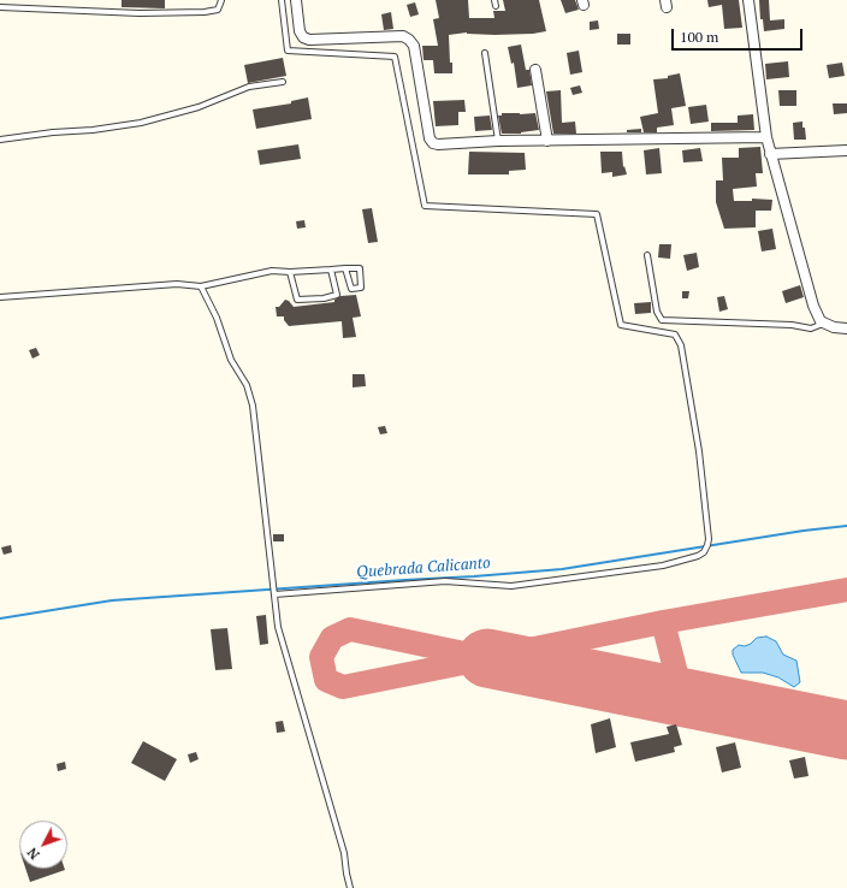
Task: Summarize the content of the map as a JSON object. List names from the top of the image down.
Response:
{
  "water": ["Quebrada Calicanto"],
  "scale_bar": "100 m",
  "north": "bottom left"
}
